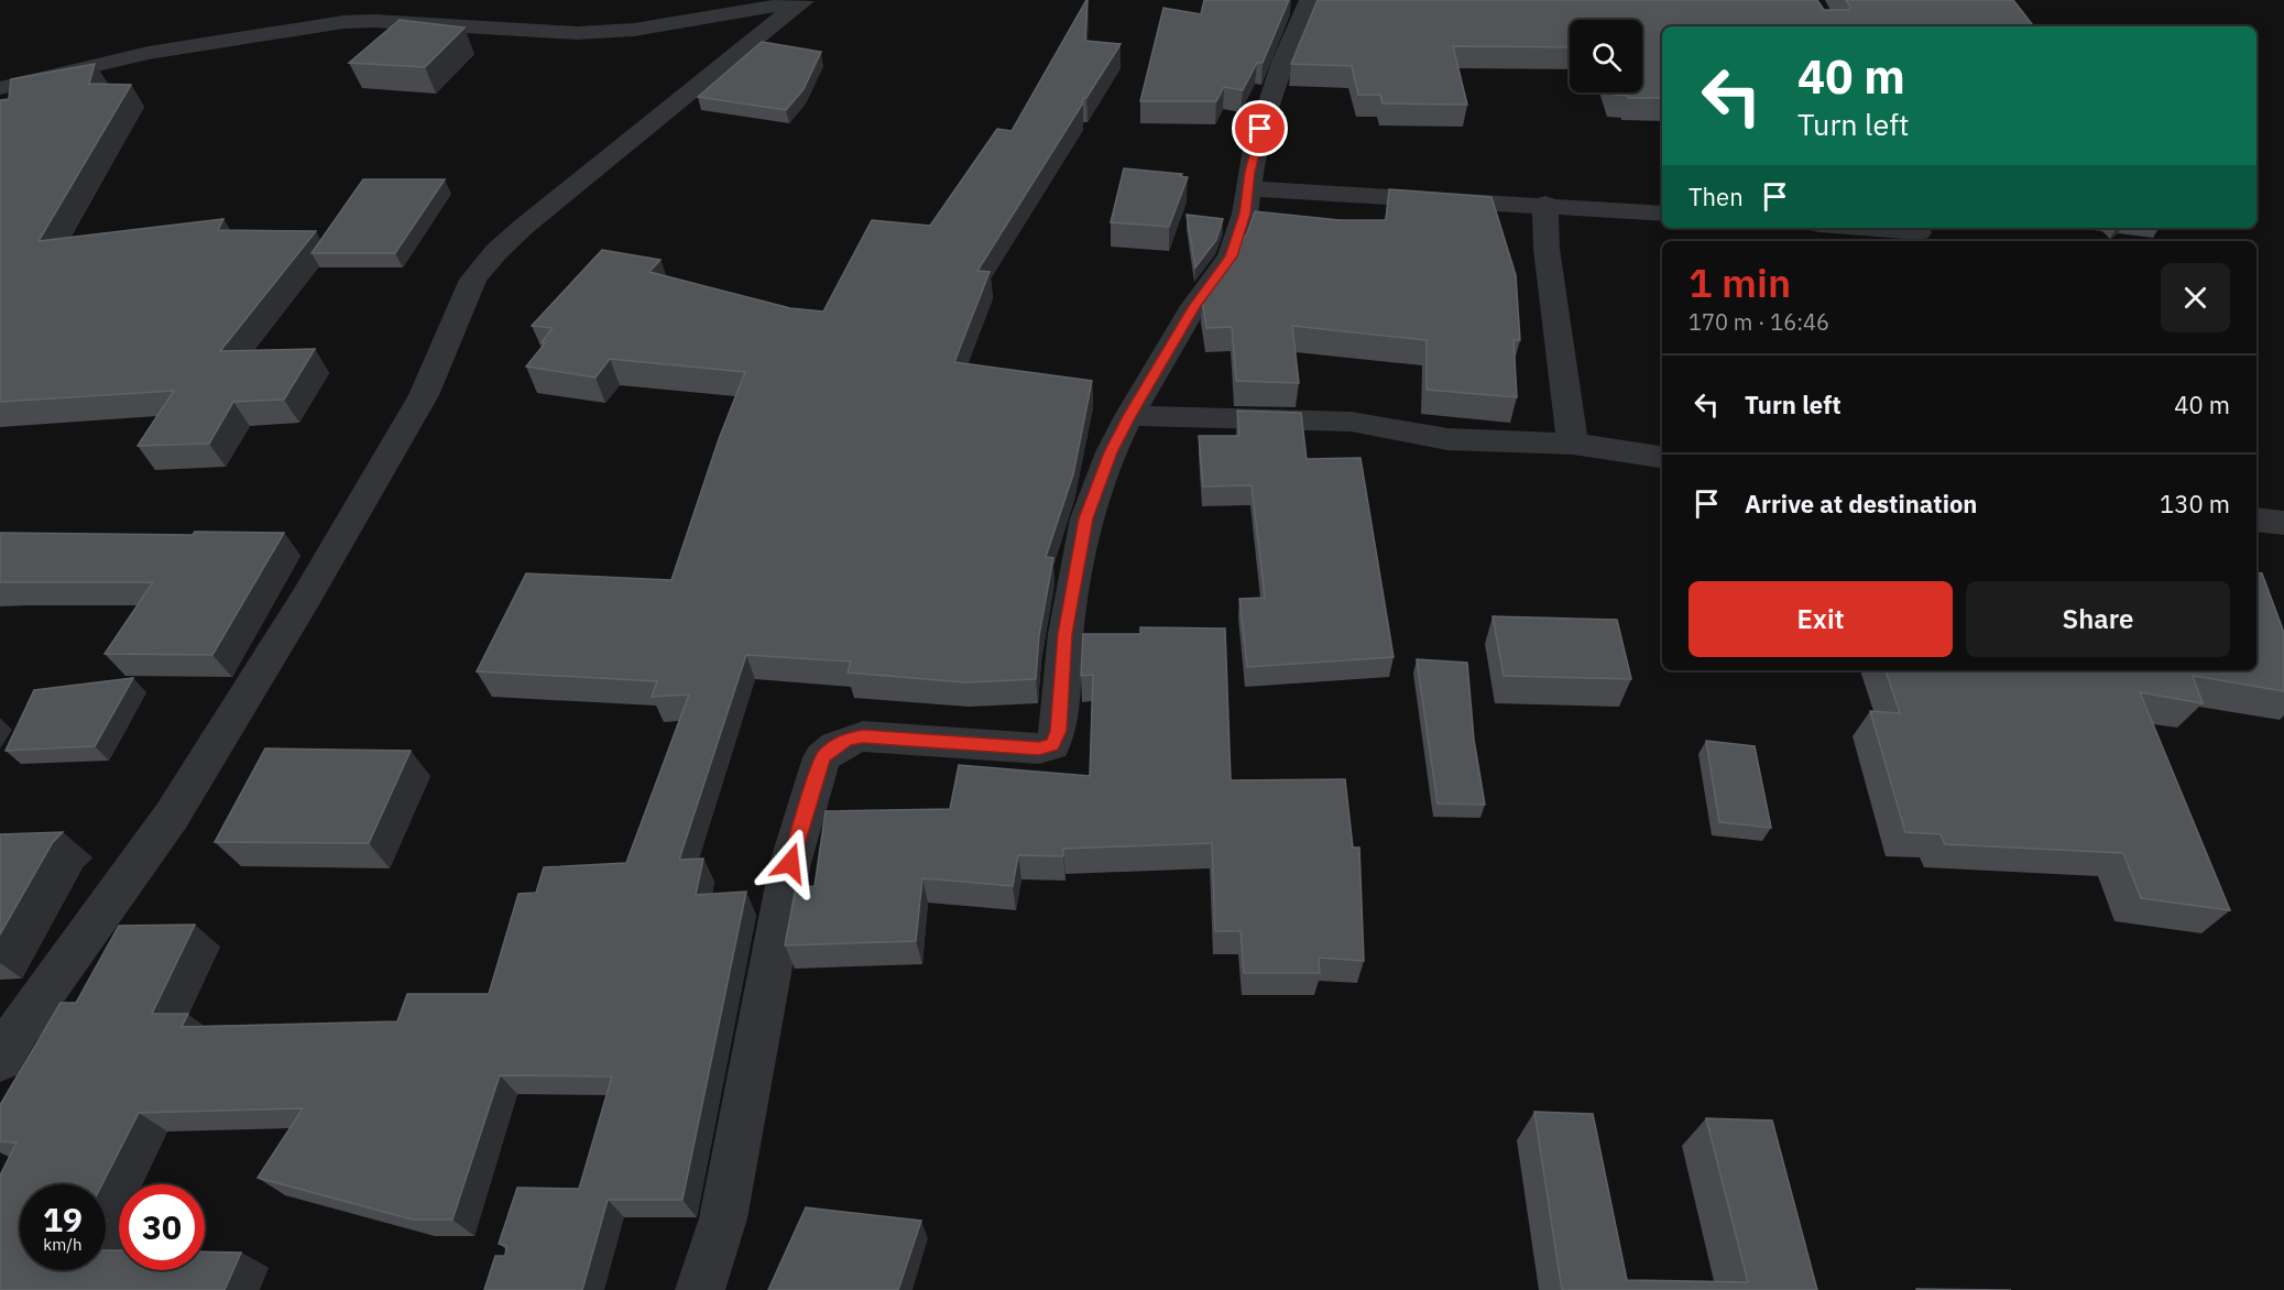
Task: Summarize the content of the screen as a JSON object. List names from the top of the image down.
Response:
{
  "page": {
    "turn": ["40 m", "Turn left"],
    "then": "Then",
    "heading": ["1 min", "170 m · 16:46"],
    "list": [
      {
        "name": "Turn left",
        "value": "40 m"
      },
      {
        "name": "Arrive at destination",
        "value": "130 m"
      }
    ],
    "buttons": ["Exit", "Share"],
    "speed": "19 km/h",
    "limit": "30"
  }
}
